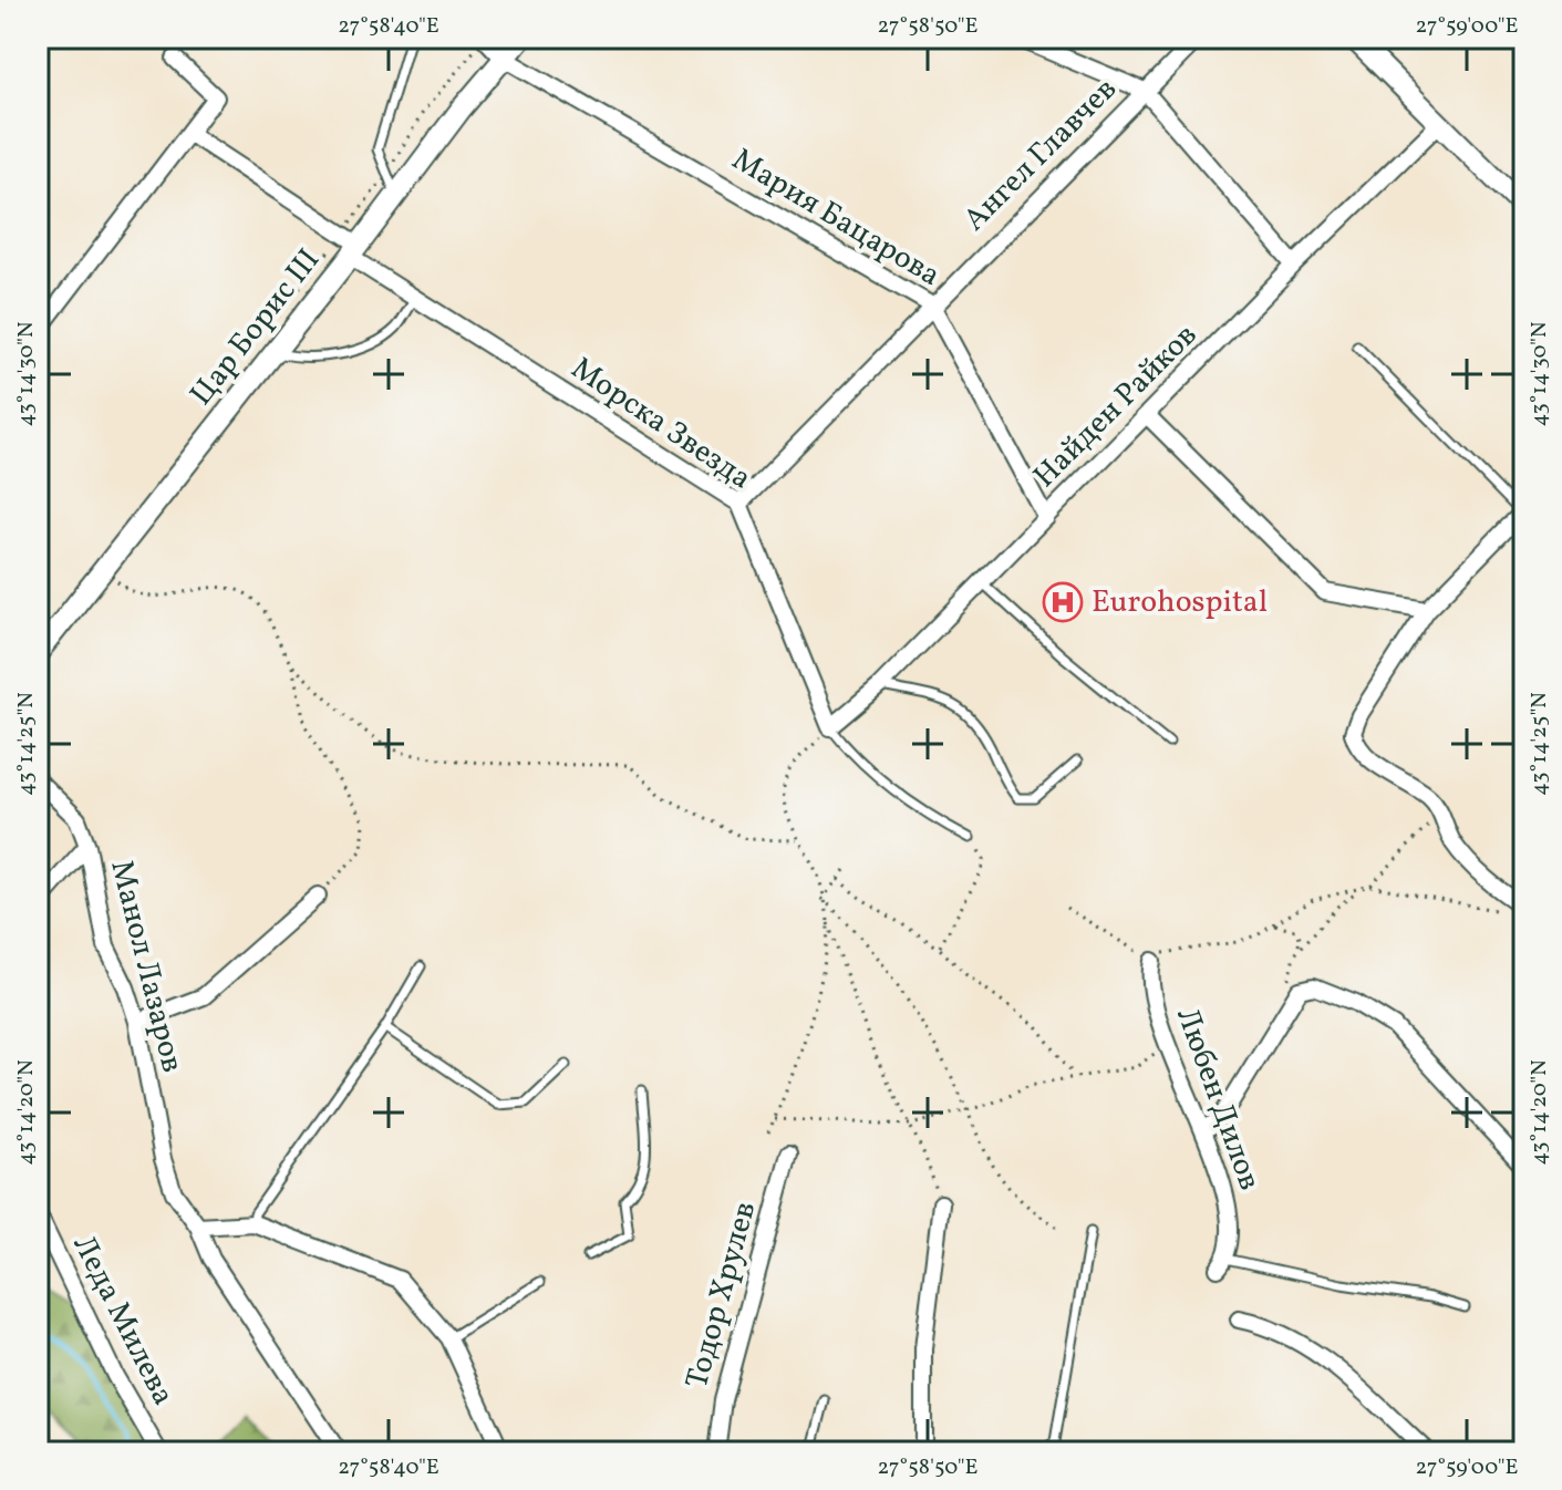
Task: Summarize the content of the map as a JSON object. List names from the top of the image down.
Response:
{
  "streets": {
    "street": [
      "Ангел Главчев",
      "Мария Бацарова",
      "Цар Борис III",
      "Найден Райков",
      "Морска Звезда",
      "Манол Лазаров",
      "Любен Дилов",
      "Тодор Хрулев",
      "Леда Милева"
    ]
  },
  "crossings": [
    ["Ангел Главчев", "Мария Бацарова"],
    ["Ангел Главчев", "Морска Звезда"],
    ["Мария Бацарова", "Цар Борис III"],
    ["Мария Бацарова", "Найден Райков"],
    ["Цар Борис III", "Морска Звезда"],
    ["Найден Райков", "Морска Звезда"]
  ],
  "places": {
    "hospital": ["Eurohospital"]
  },
  "coordinates": [
    "27°58'40\"E",
    "27°58'50\"E",
    "27°59'00\"E",
    "43°14'30\"N",
    "43°14'25\"N",
    "43°14'20\"N"
  ]
}
